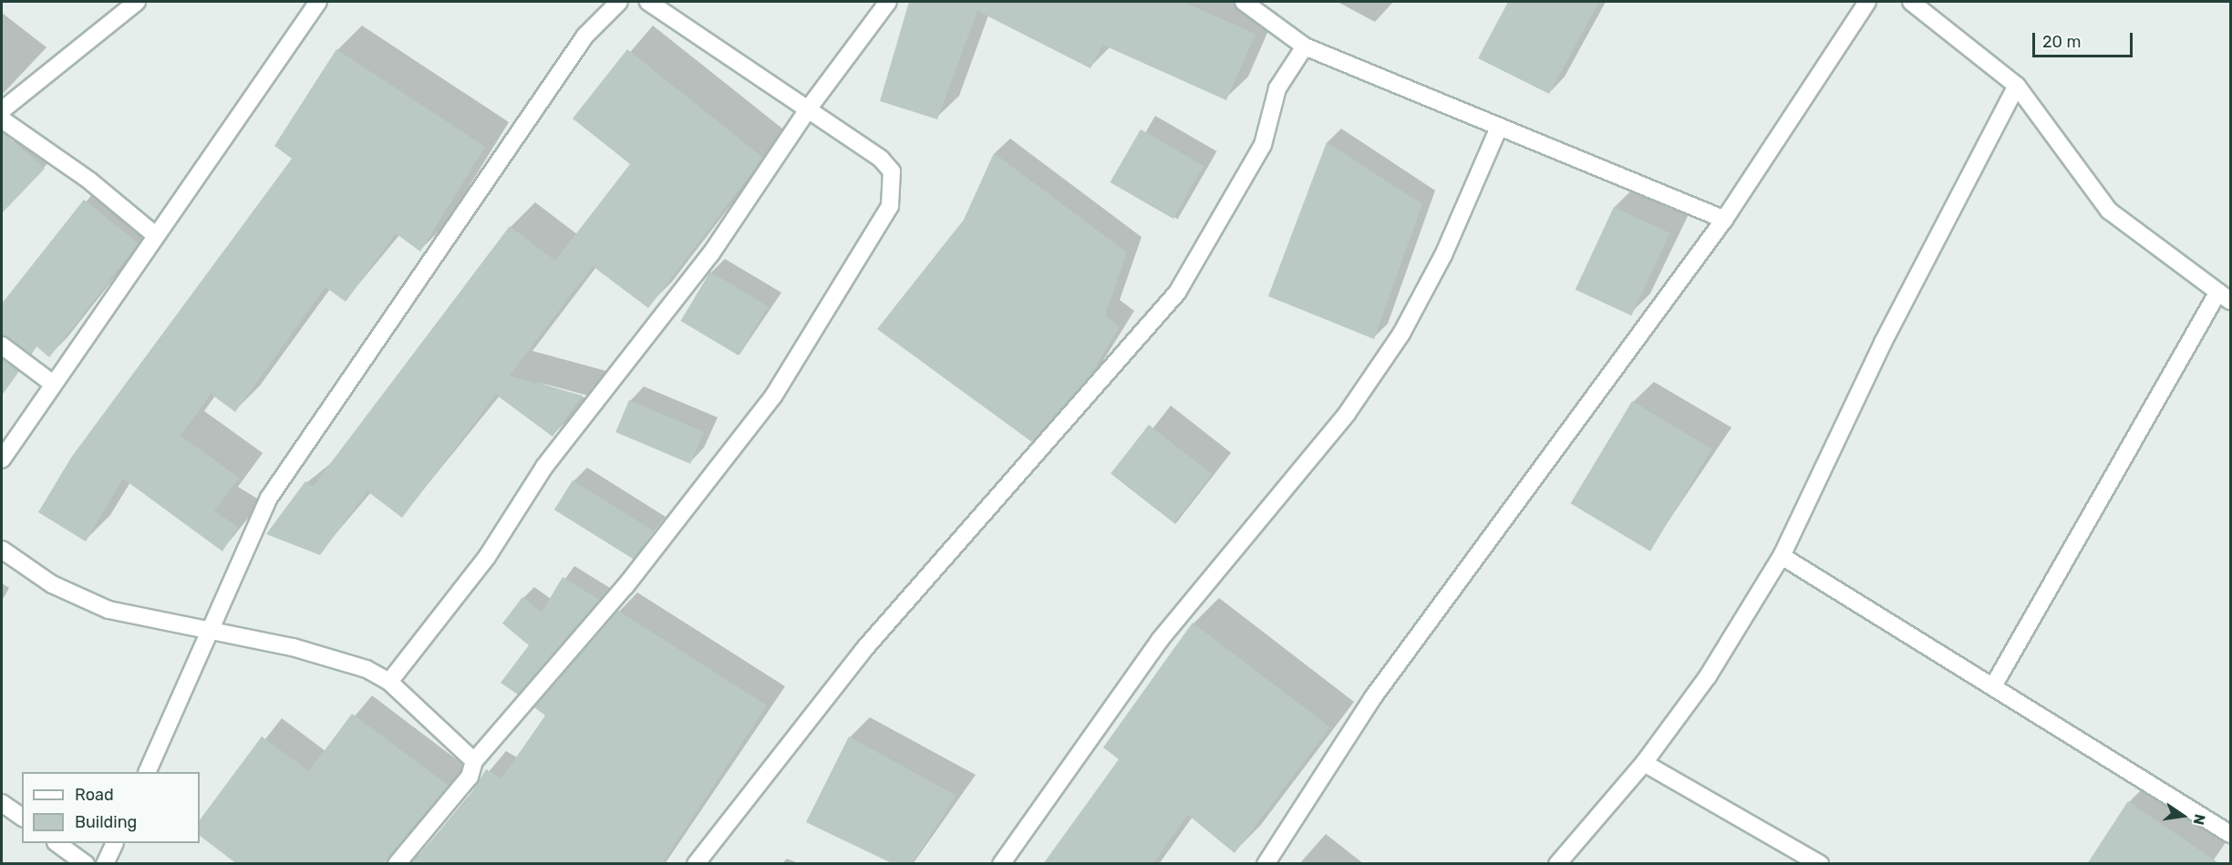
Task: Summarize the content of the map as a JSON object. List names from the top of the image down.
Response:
{
  "legend": ["Road", "Building"],
  "scale_bar": "20 m",
  "north": "right"
}
